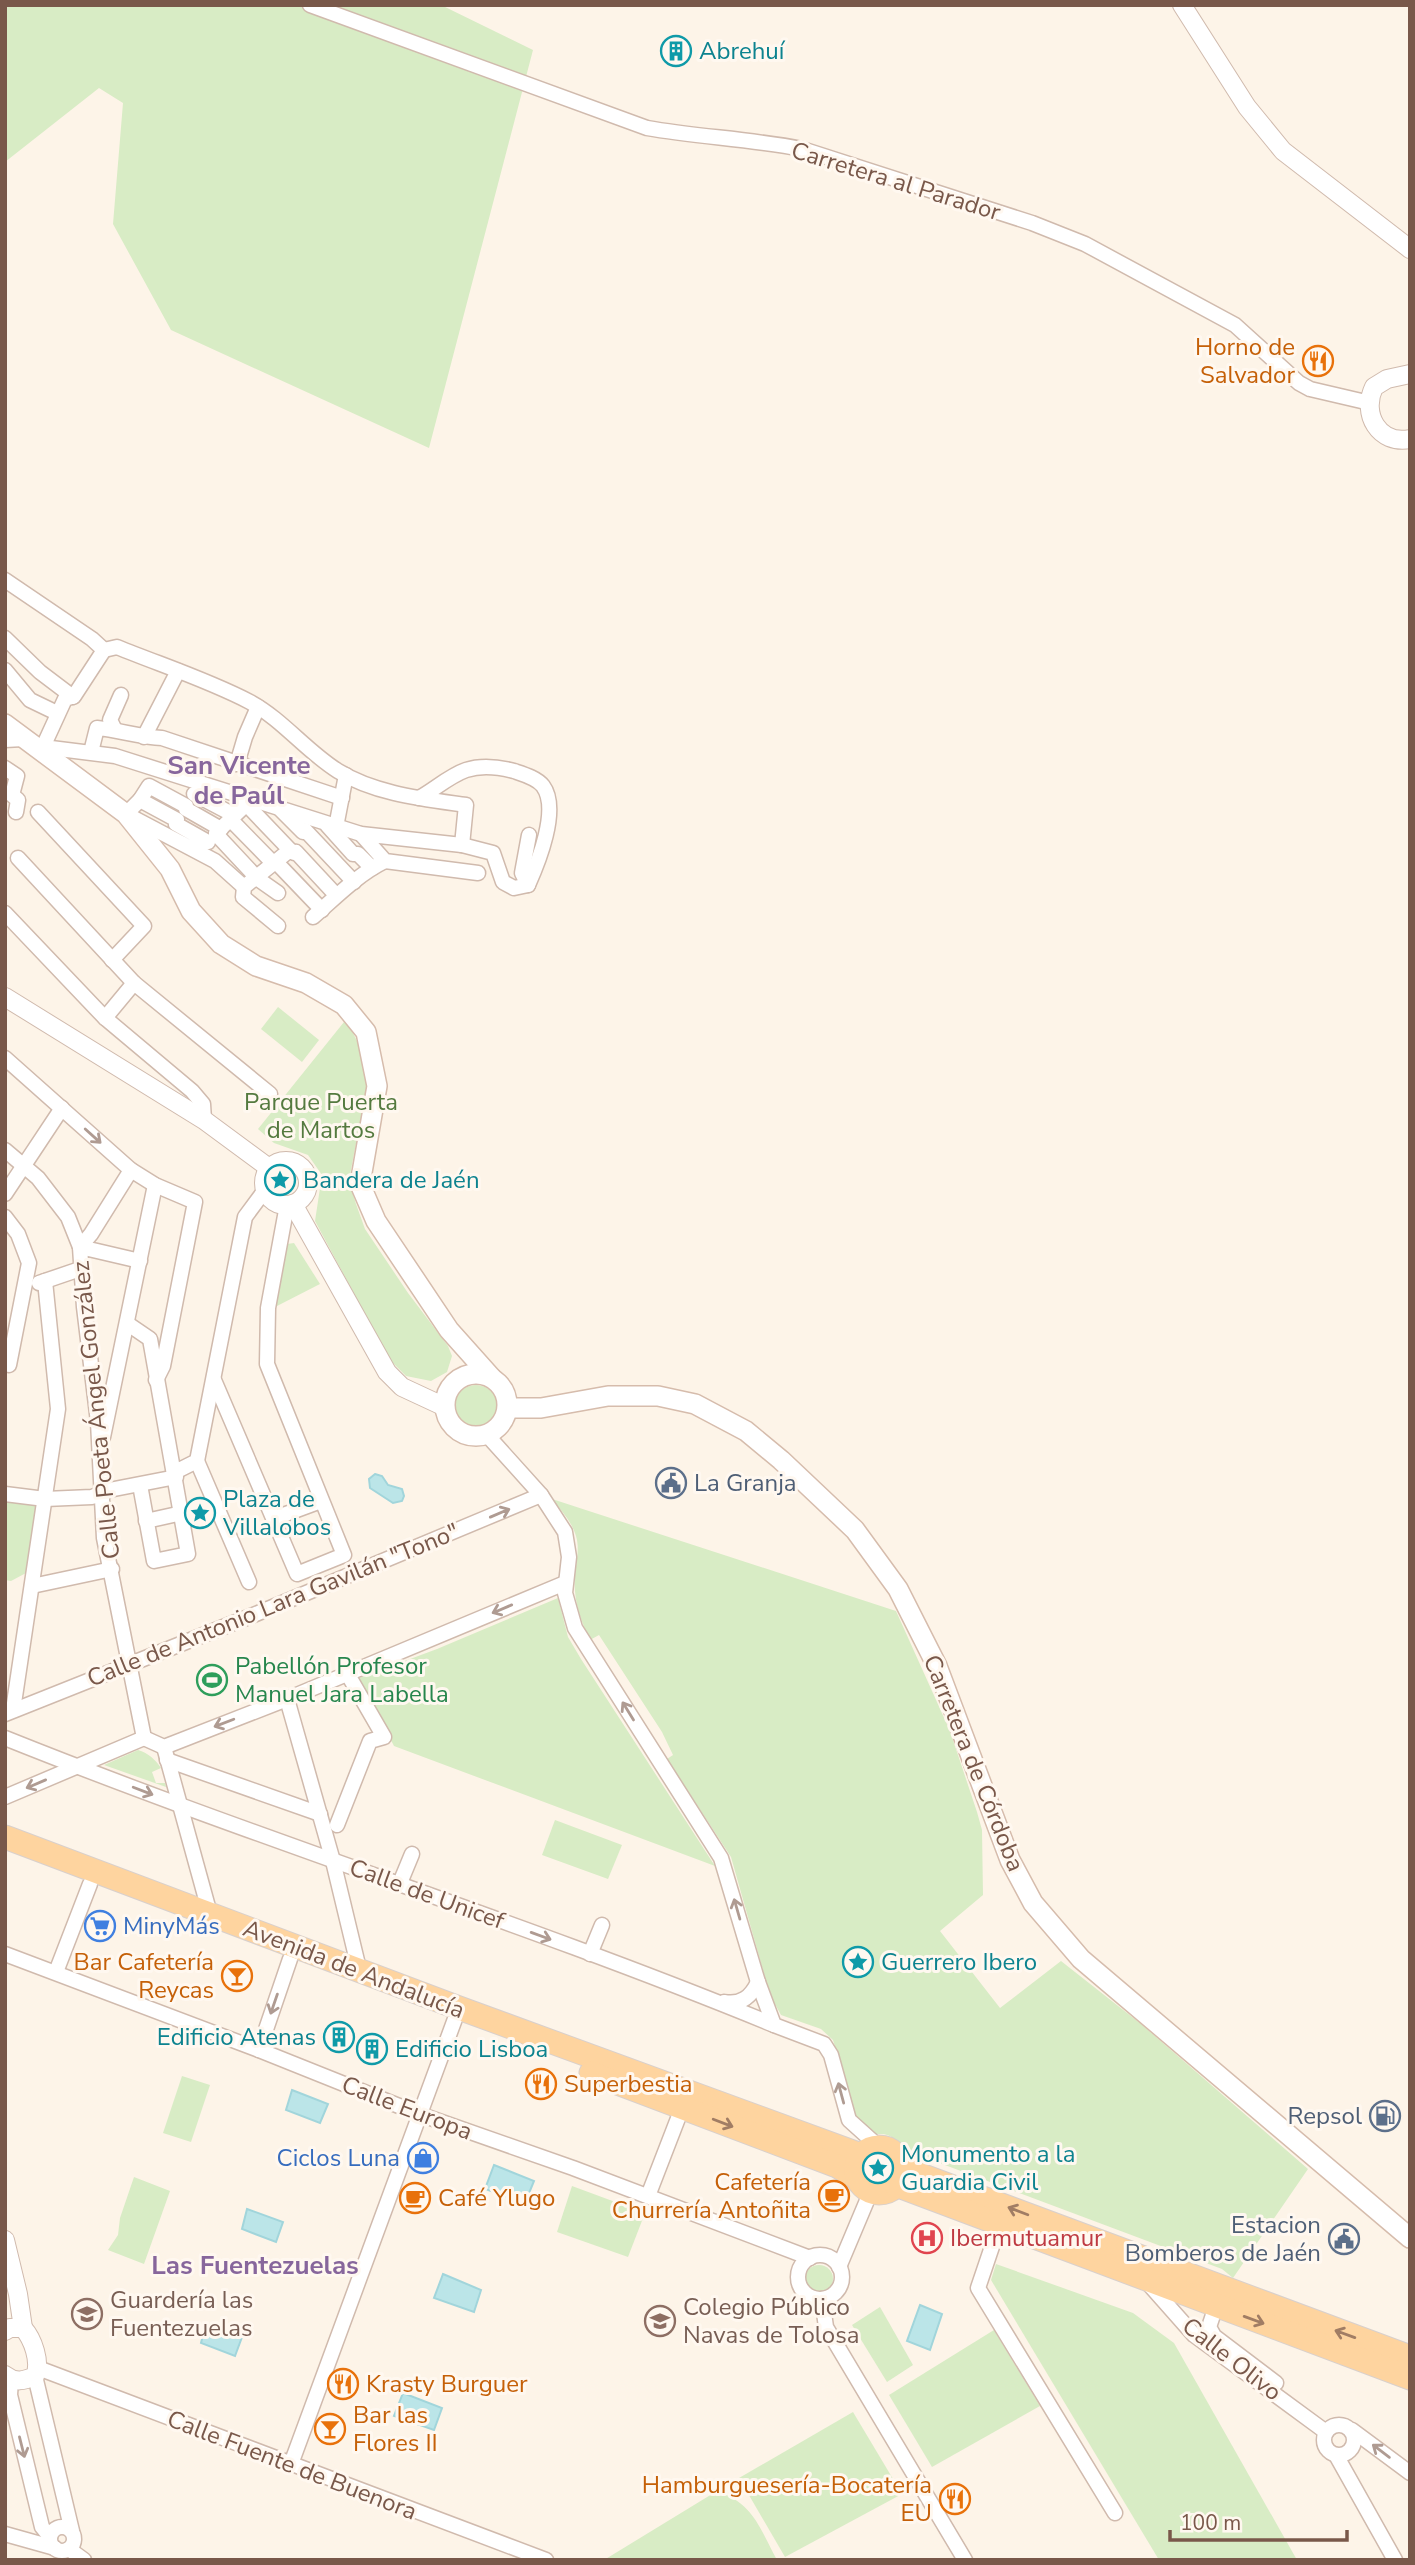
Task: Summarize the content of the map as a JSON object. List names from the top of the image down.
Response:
{
  "streets": {
    "main road": ["Carretera de Córdoba", "Avenida de Andalucía"],
    "street": [
      "Carretera al Parador",
      "Calle Poeta Ángel González",
      "Calle de Antonio Lara Gavilán \"Tono\"",
      "Calle de Unicef",
      "Calle Europa",
      "Calle Olivo",
      "Calle Fuente de Buenora"
    ]
  },
  "crossings": [
    ["Calle Poeta Ángel González", "Calle de Antonio Lara Gavilán \"Tono\""],
    ["Calle de Unicef", "Avenida de Andalucía"]
  ],
  "districts": ["San Vicente de Paúl", "Las Fuentezuelas"],
  "parks": ["Parque Puerta de Martos"],
  "places": {
    "building": ["Abrehuí", "Edificio Atenas", "Edificio Lisboa"],
    "restaurant": [
      "Horno de Salvador",
      "Superbestia",
      "Krasty Burguer",
      "Hamburguesería-Bocatería EU"
    ],
    "place": [
      "Bandera de Jaén",
      "Plaza de Villalobos",
      "Guerrero Ibero",
      "Monumento a la Guardia Civil"
    ],
    "public building": ["La Granja", "Estacion Bomberos de Jaén"],
    "sports": ["Pabellón Profesor Manuel Jara Labella"],
    "supermarket": ["MinyMás"],
    "bar": ["Bar Cafetería Reycas", "Bar las Flores II"],
    "fuel station": ["Repsol"],
    "shop": ["Ciclos Luna"],
    "cafe": ["Cafetería Churrería Antoñita", "Café Ylugo"],
    "hospital": ["Ibermutuamur"],
    "school or university": ["Guardería las Fuentezuelas", "Colegio Público Navas de Tolosa"]
  },
  "scale_bar": "100 m"
}
